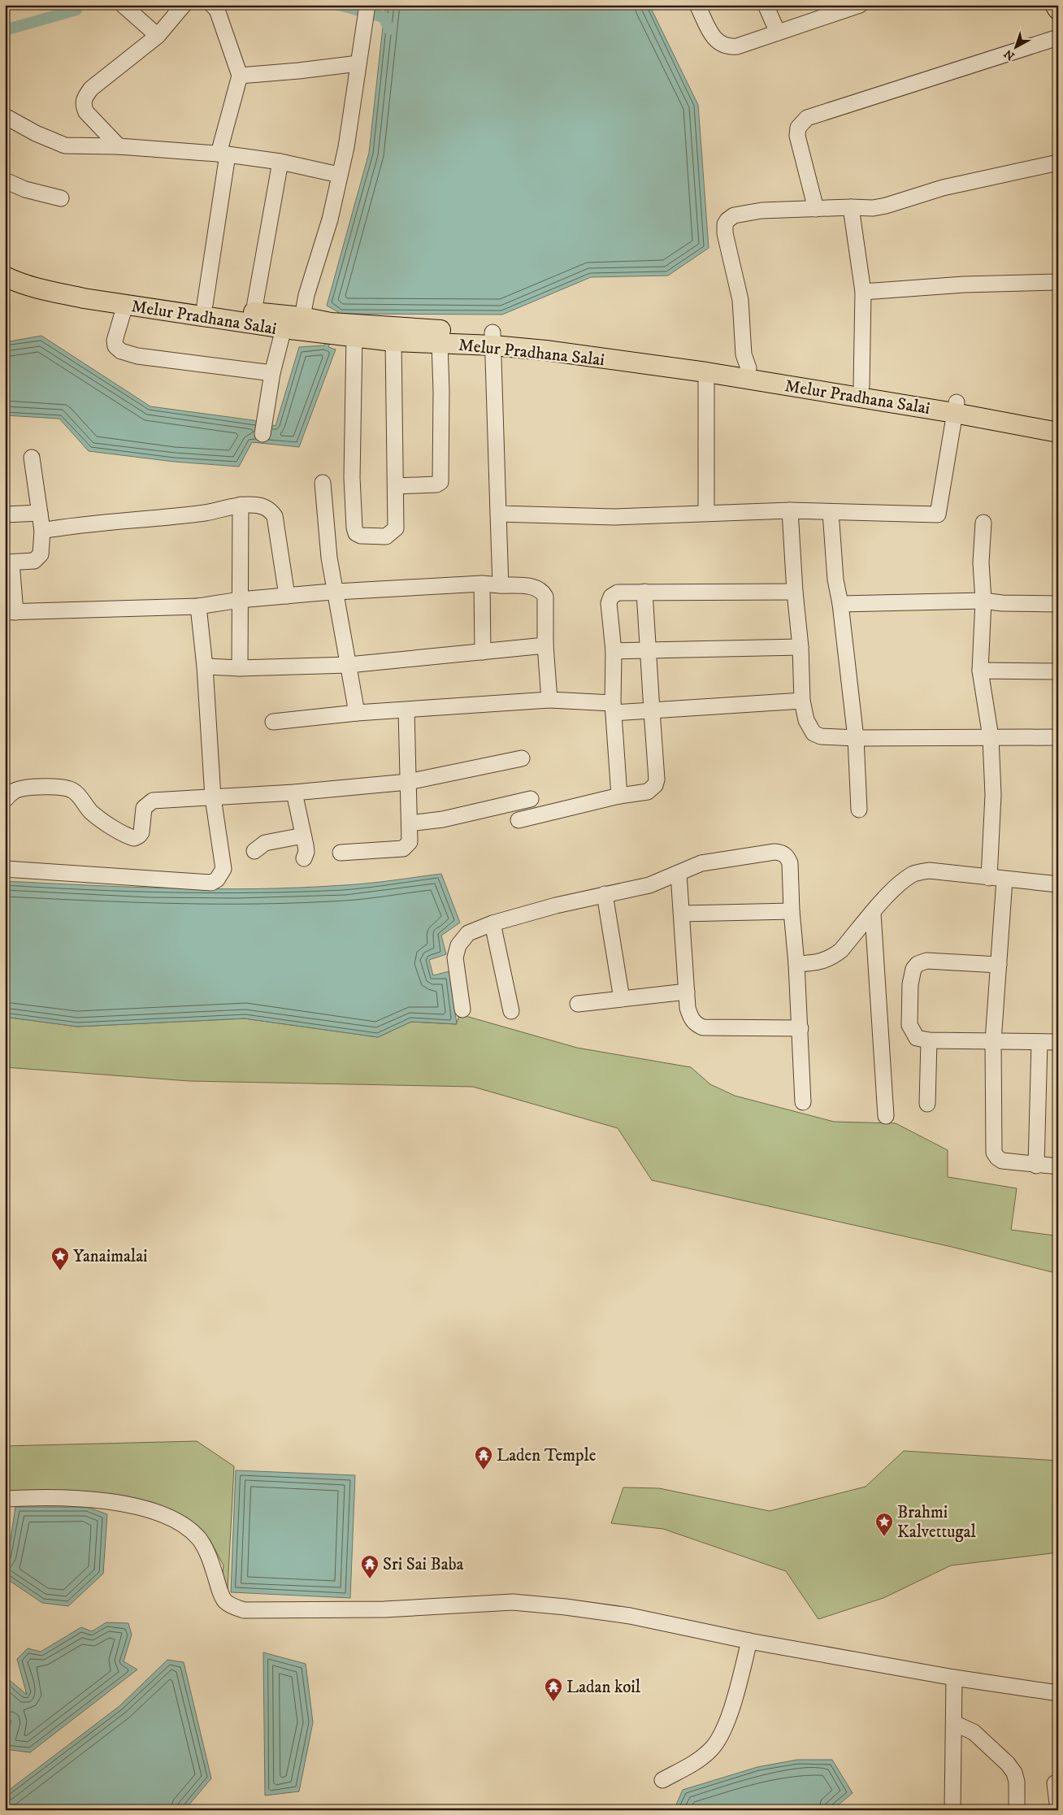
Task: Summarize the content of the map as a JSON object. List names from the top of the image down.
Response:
{
  "streets": {
    "main road": ["Melur Pradhana Salai"]
  },
  "places": {
    "place": ["Yanaimalai", "Brahmi Kalvettugal"],
    "temple": ["Laden Temple", "Sri Sai Baba", "Ladan koil"]
  },
  "north": "bottom left"
}
